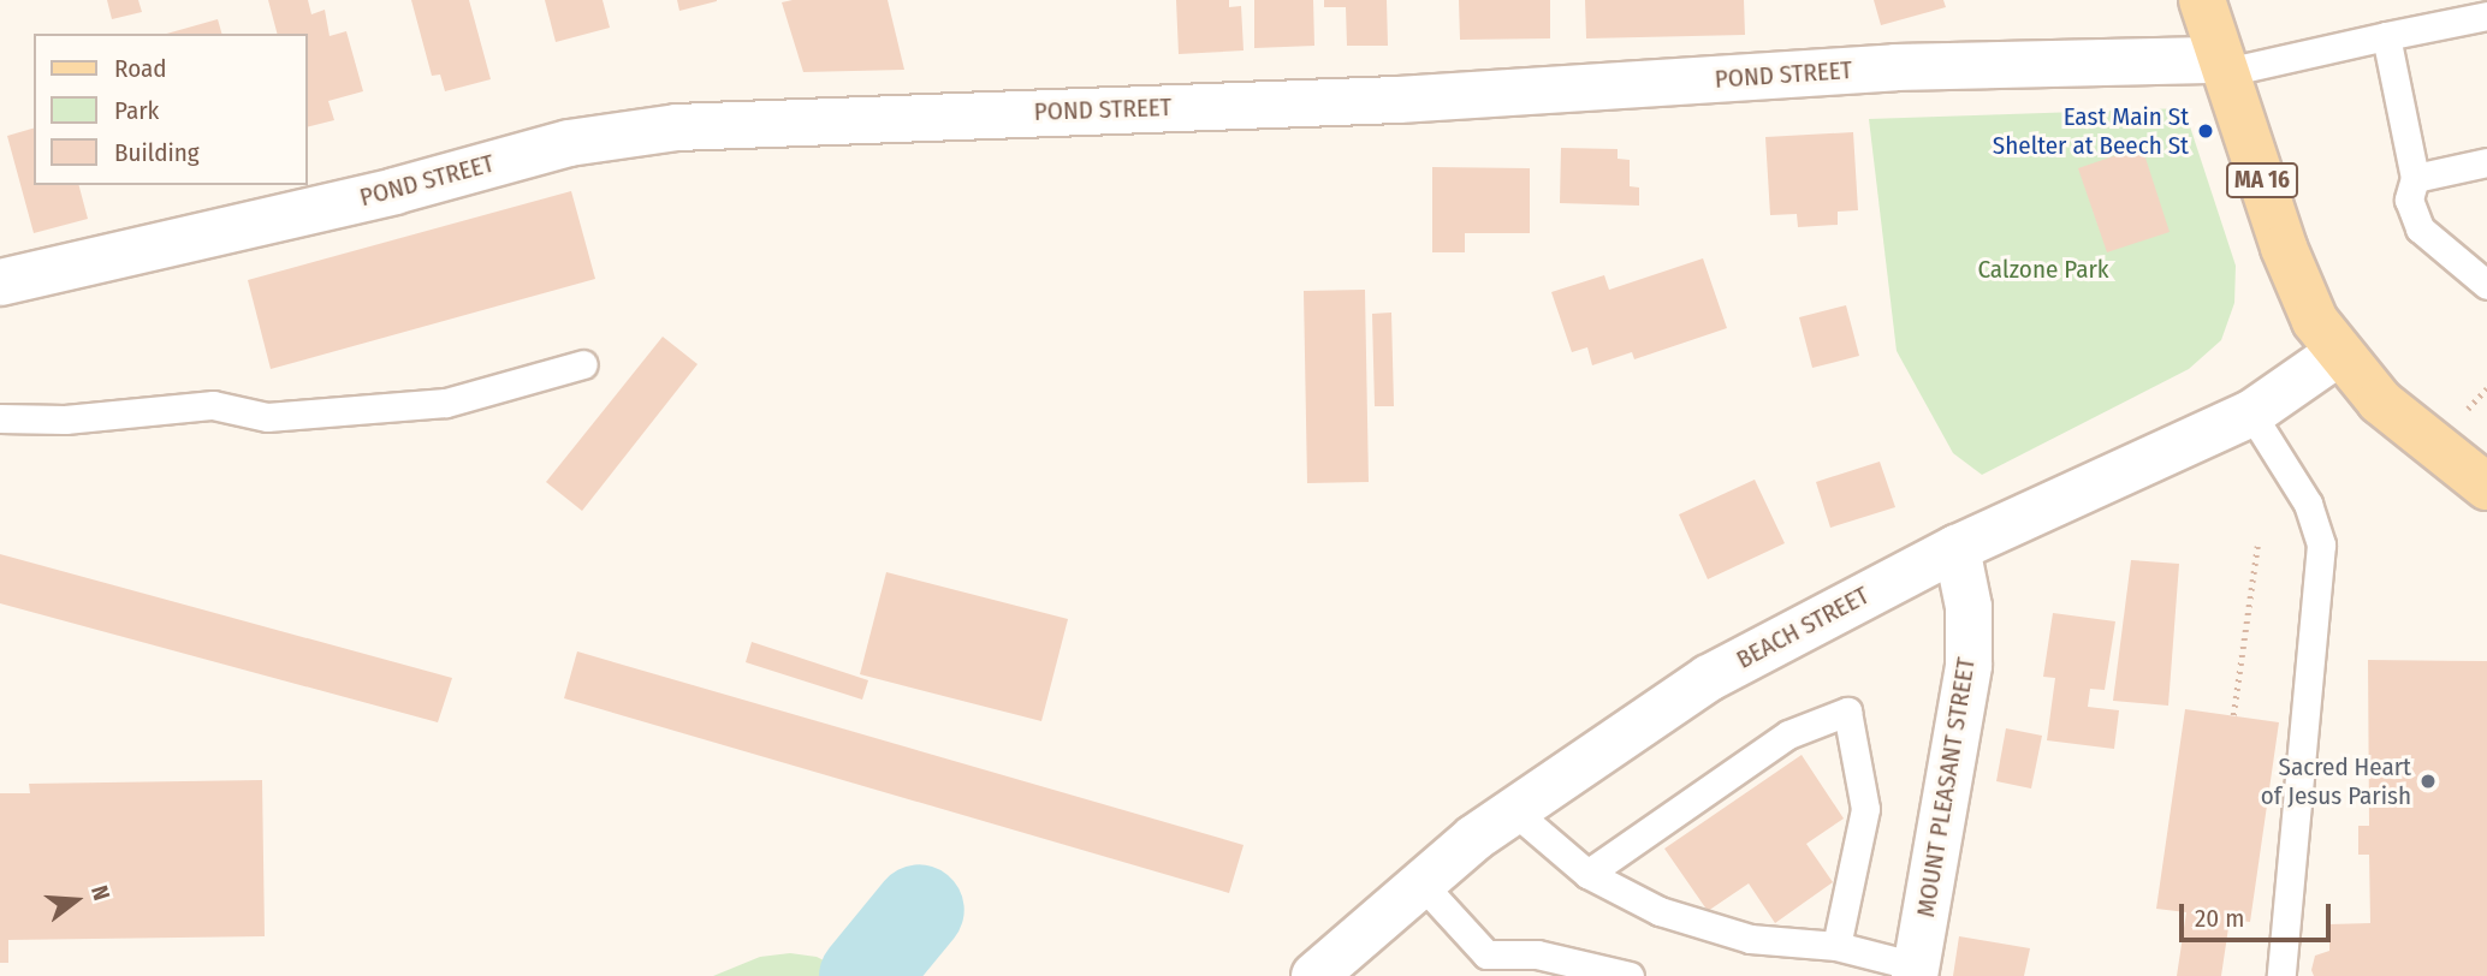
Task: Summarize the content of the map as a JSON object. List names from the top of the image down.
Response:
{
  "streets": {
    "main road": ["MA 16"],
    "street": ["POND STREET", "BEACH STREET", "MOUNT PLEASANT STREET"]
  },
  "crossings": [
    ["POND STREET", "MA 16"],
    ["MA 16", "BEACH STREET"],
    ["BEACH STREET", "MOUNT PLEASANT STREET"]
  ],
  "parks": ["Calzone Park"],
  "places": ["East Main St Shelter at Beech St", "Sacred Heart of Jesus Parish"],
  "legend": ["Road", "Park", "Building"],
  "scale_bar": "20 m",
  "north": "right"
}
